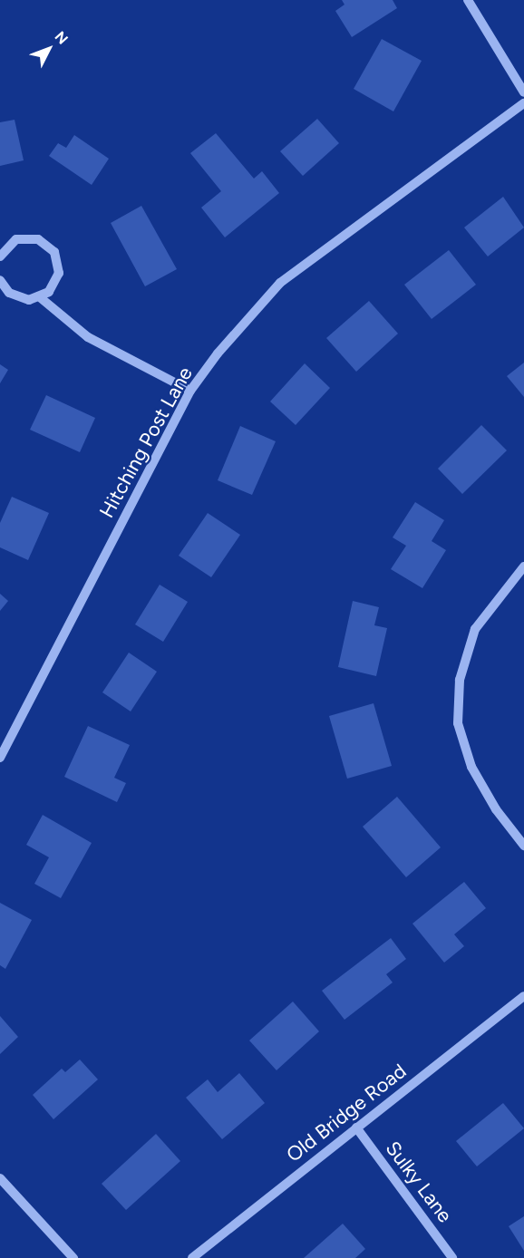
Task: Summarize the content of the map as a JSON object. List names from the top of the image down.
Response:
{
  "streets": {
    "street": ["Hitching Post Lane", "Old Bridge Road", "Sulky Lane"]
  },
  "crossings": [
    ["Old Bridge Road", "Sulky Lane"]
  ],
  "north": "top right"
}
